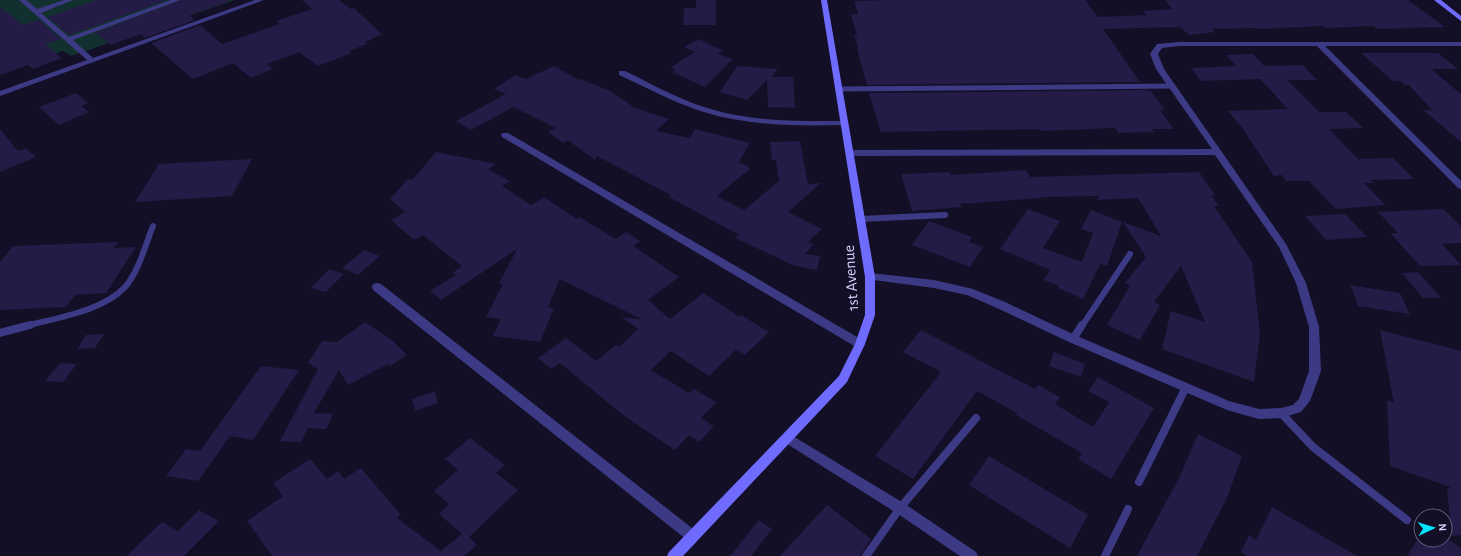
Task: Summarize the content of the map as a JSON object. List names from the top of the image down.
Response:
{
  "streets": {
    "street": ["1st Avenue"]
  },
  "north": "right"
}
